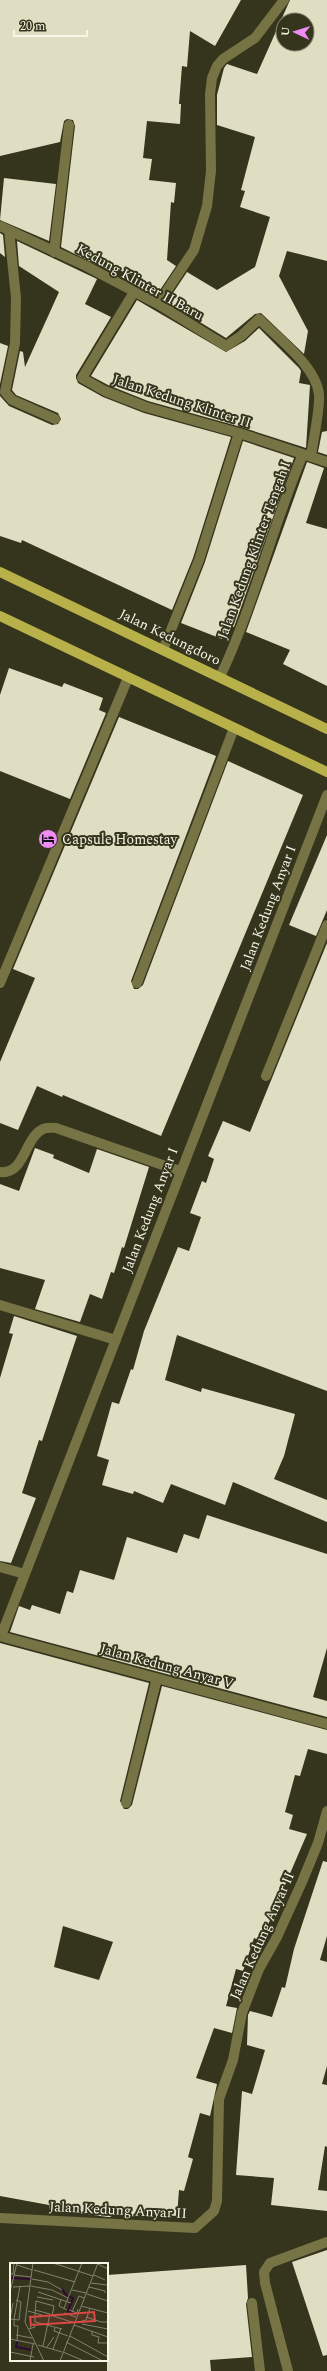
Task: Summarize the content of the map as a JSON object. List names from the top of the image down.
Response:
{
  "streets": {
    "main road": ["Jalan Kedungdoro"],
    "street": [
      "Kedung Klinter II Baru",
      "Jalan Kedung Klinter II",
      "Jalan Kedung Klinter Tengah I",
      "Jalan Kedung Anyar I",
      "Jalan Kedung Anyar V",
      "Jalan Kedung Anyar II"
    ]
  },
  "crossings": [
    ["Kedung Klinter II Baru", "Jalan Kedung Klinter II"],
    ["Kedung Klinter II Baru", "Jalan Kedung Klinter Tengah I"],
    ["Jalan Kedung Klinter II", "Jalan Kedung Klinter Tengah I"],
    ["Jalan Kedung Klinter Tengah I", "Jalan Kedungdoro"],
    ["Jalan Kedung Anyar I", "Jalan Kedung Anyar V"]
  ],
  "places": {
    "hotel": ["Capsule Homestay"]
  },
  "scale_bar": "20 m",
  "north": "left"
}
